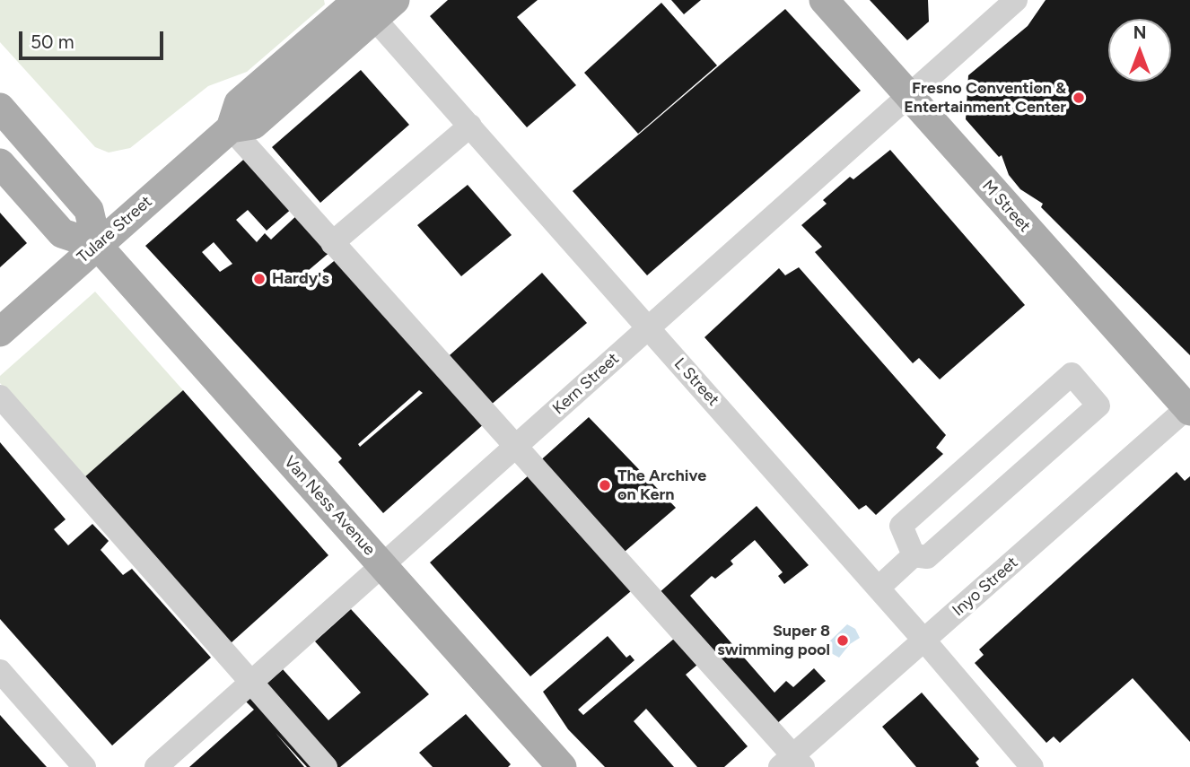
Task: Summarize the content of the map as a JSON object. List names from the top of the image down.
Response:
{
  "streets": {
    "main road": ["M Street", "Tulare Street", "Van Ness Avenue"],
    "street": ["L Street", "Kern Street", "Inyo Street"]
  },
  "crossings": [
    ["M Street", "Kern Street"],
    ["M Street", "Inyo Street"],
    ["Tulare Street", "L Street"],
    ["Tulare Street", "Van Ness Avenue"],
    ["L Street", "Kern Street"],
    ["L Street", "Inyo Street"],
    ["Kern Street", "Van Ness Avenue"]
  ],
  "places": [
    "Fresno Convention & Entertainment Center",
    "Hardy's",
    "The Archive on Kern",
    "Super 8 swimming pool"
  ],
  "scale_bar": "50 m",
  "north": "top"
}
